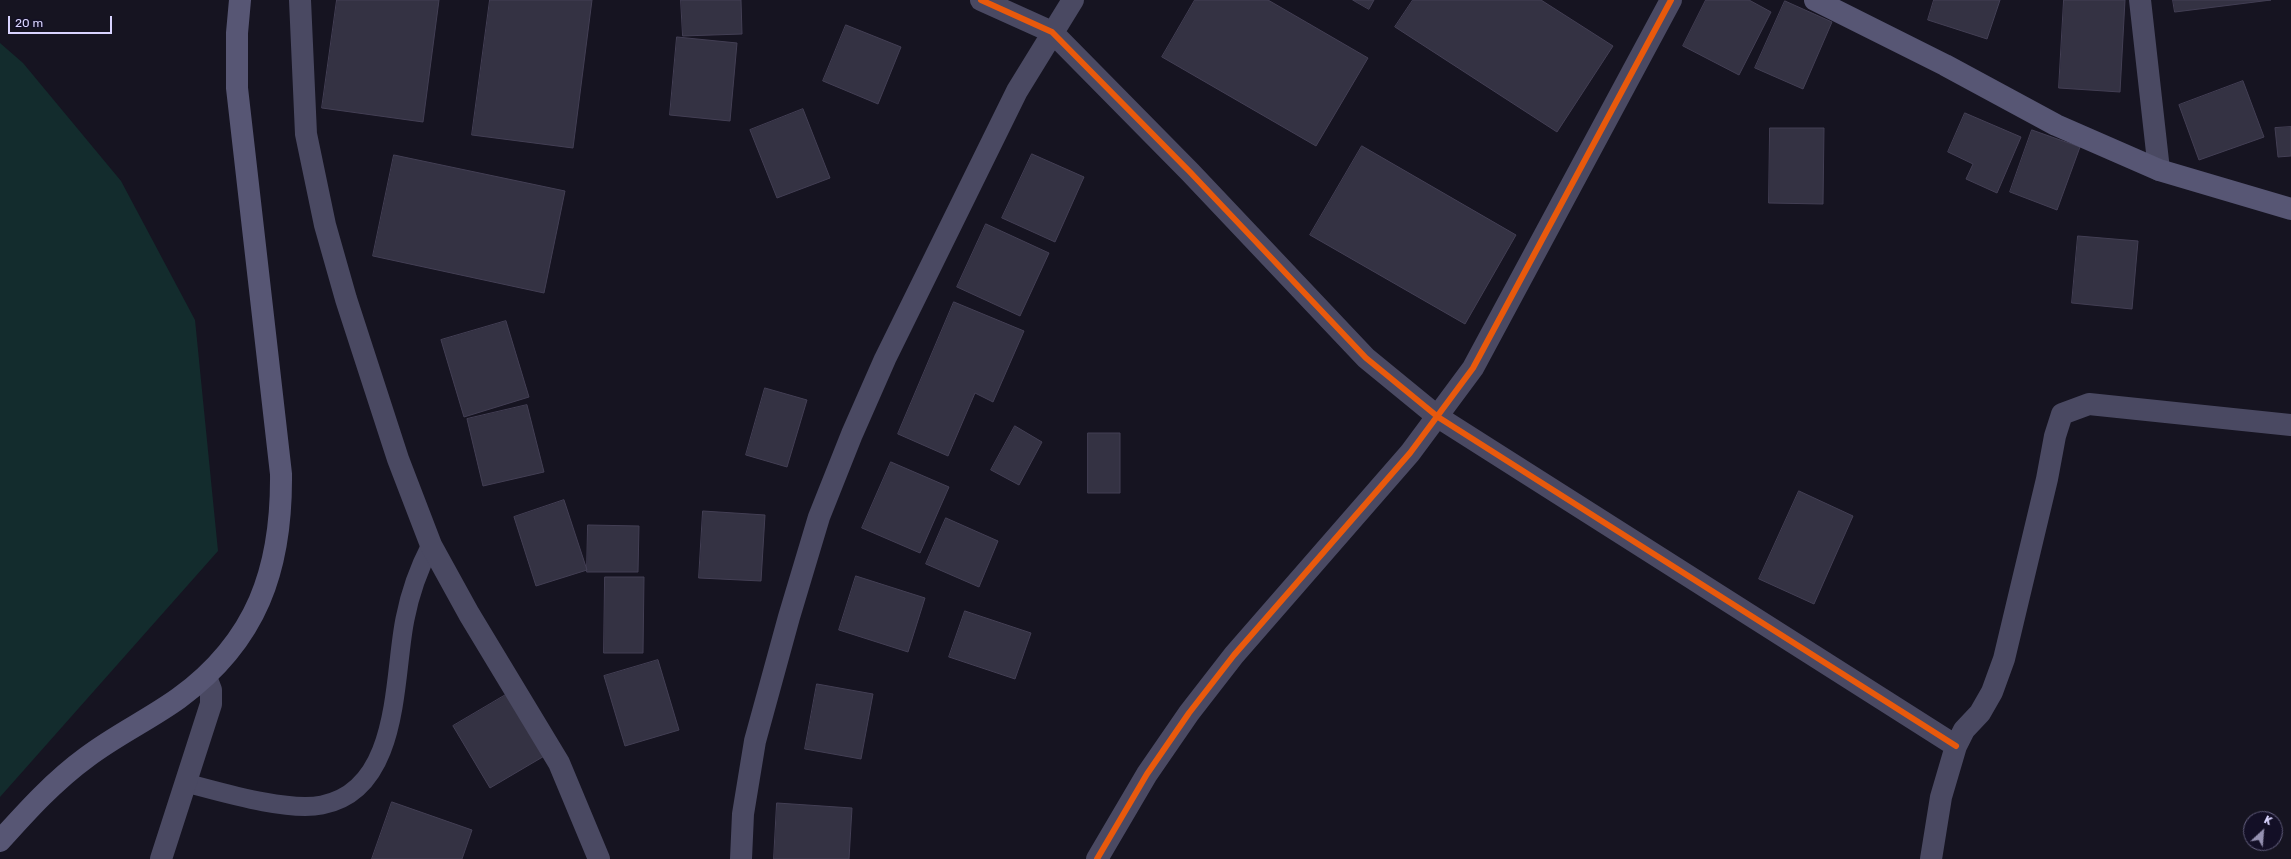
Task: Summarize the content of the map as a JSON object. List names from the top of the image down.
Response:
{
  "scale_bar": "20 m",
  "north": "top right"
}
